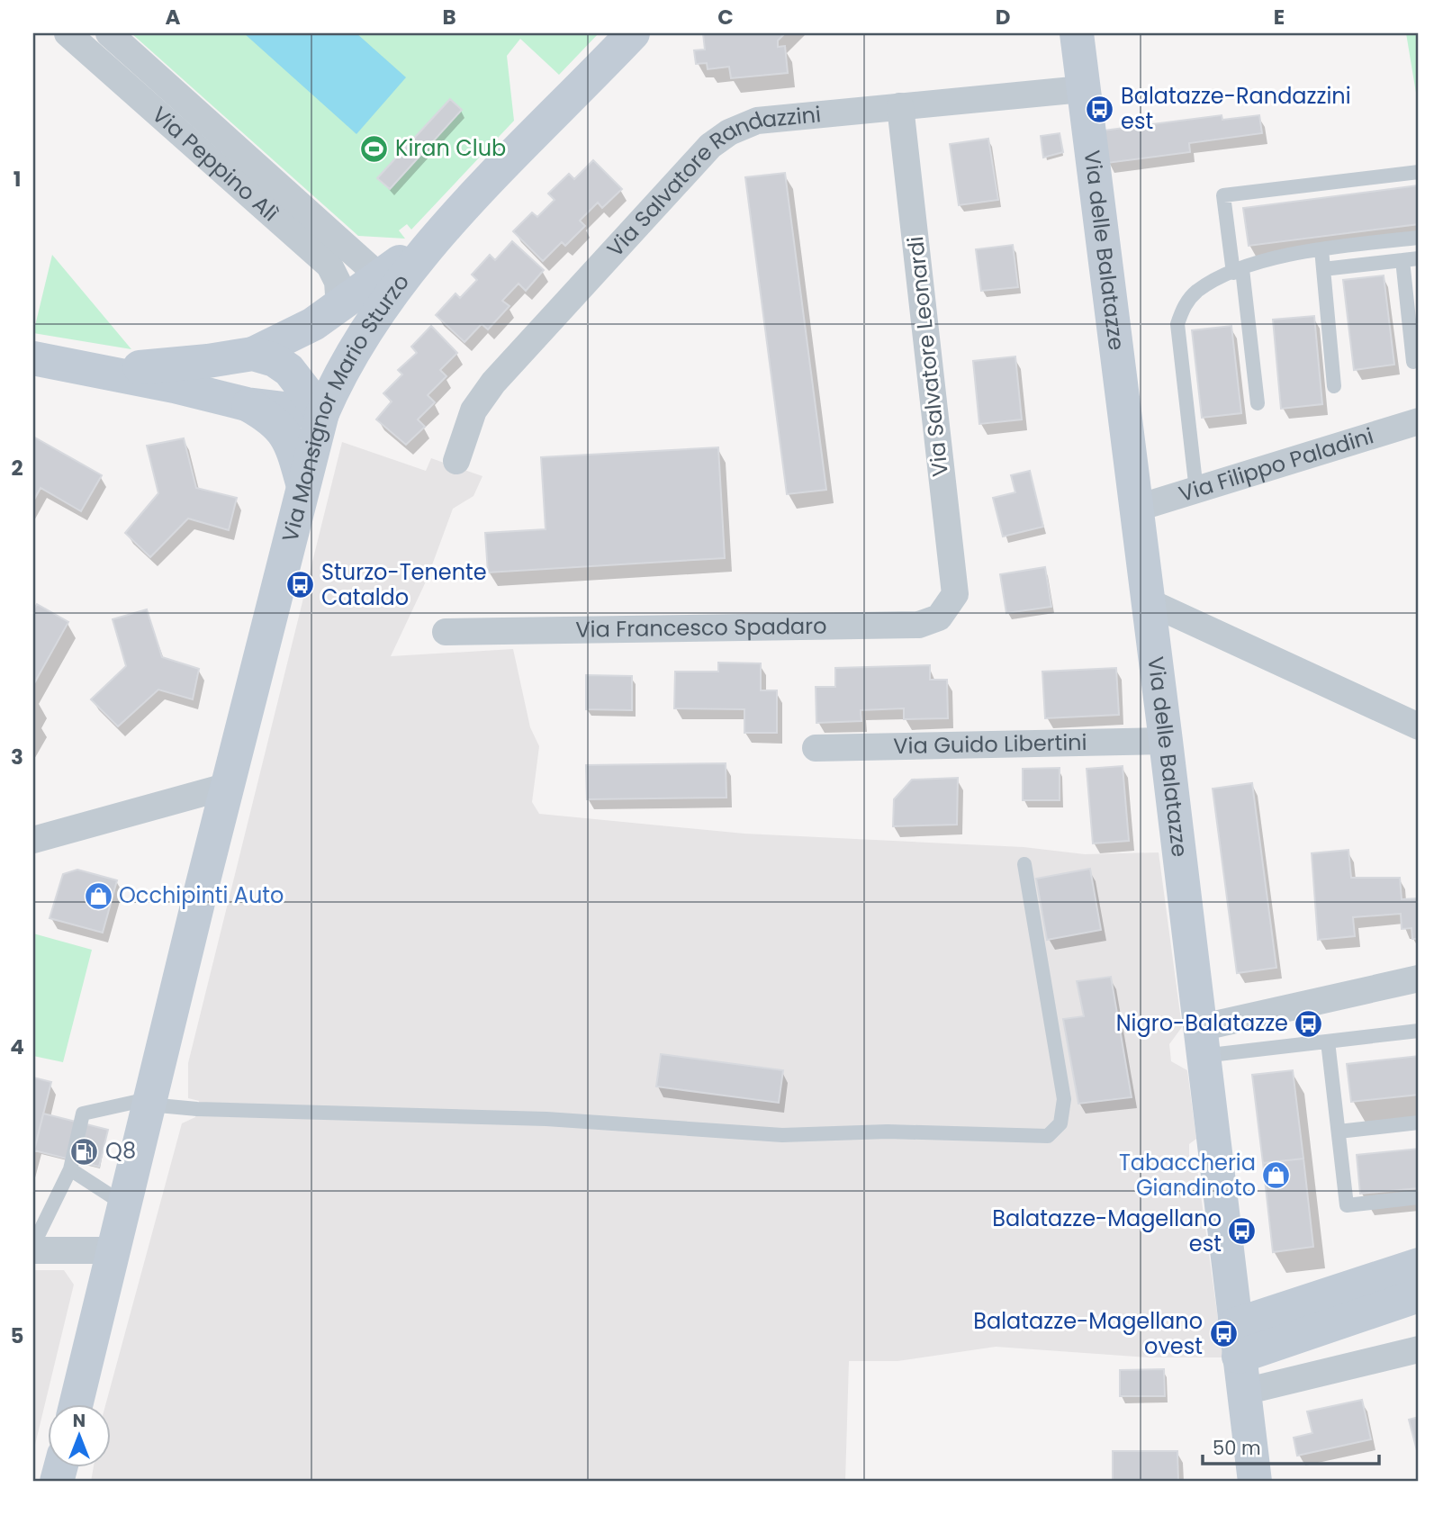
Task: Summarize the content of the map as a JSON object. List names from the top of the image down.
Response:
{
  "streets": {
    "street": [
      "Via Peppino Alì",
      "Via Salvatore Randazzini",
      "Via delle Balatazze",
      "Via Salvatore Leonardi",
      "Via Monsignor Mario Sturzo",
      "Via Filippo Paladini",
      "Via Francesco Spadaro",
      "Via Guido Libertini"
    ]
  },
  "crossings": [
    ["Via Peppino Alì", "Via Monsignor Mario Sturzo"],
    ["Via Salvatore Randazzini", "Via delle Balatazze"],
    ["Via Salvatore Randazzini", "Via Salvatore Leonardi"],
    ["Via delle Balatazze", "Via Filippo Paladini"],
    ["Via delle Balatazze", "Via Guido Libertini"],
    ["Via Salvatore Leonardi", "Via Francesco Spadaro"]
  ],
  "places": {
    "bus stop": [
      "Balatazze-Randazzini est",
      "Sturzo-Tenente Cataldo",
      "Nigro-Balatazze",
      "Balatazze-Magellano est",
      "Balatazze-Magellano ovest"
    ],
    "sports": ["Kiran Club"],
    "shop": ["Occhipinti Auto", "Tabaccheria Giandinoto"],
    "fuel station": ["Q8"]
  },
  "scale_bar": "50 m",
  "north": "top",
  "grid": {
    "columns": [
      "A",
      "B",
      "C",
      "D",
      "E"
    ],
    "rows": [
      "1",
      "2",
      "3",
      "4",
      "5"
    ]
  }
}
